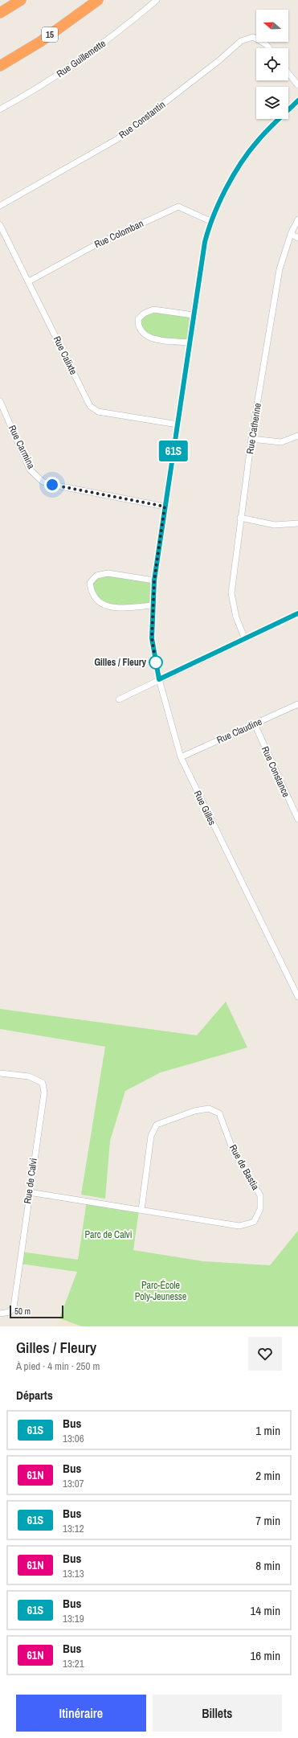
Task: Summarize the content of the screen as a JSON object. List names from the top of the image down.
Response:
{
  "streets": {
    "highway": ["15"],
    "street": [
      "Rue Guillemette",
      "Rue Constantin",
      "Rue Colomban",
      "Rue Calixte",
      "Rue Catherine",
      "Rue Carmina",
      "Rue Claudine",
      "Rue Constance",
      "Rue Gilles",
      "Rue de Bastia",
      "Rue de Calvi"
    ]
  },
  "crossings": [
    ["Rue Colomban", "Rue Calixte"],
    ["Rue Colomban", "Rue Gilles"],
    ["Rue Calixte", "Rue Gilles"],
    ["Rue Carmina", "Rue Gilles"],
    ["Rue Claudine", "Rue Constance"],
    ["Rue Claudine", "Rue Gilles"],
    ["Rue de Bastia", "Rue de Calvi"]
  ],
  "parks": ["Parc de Calvi", "Parc-École Poly-Jeunesse"],
  "places": ["Gilles / Fleury"],
  "lines": ["bus line 61S"],
  "scale_bar": "50 m",
  "north": "left",
  "page": {
    "on_map": "61S",
    "scale": "50 m",
    "heading": [
      ["Gilles / Fleury", "À pied · 4 min · 250 m"],
      "Départs"
    ],
    "list": [
      {
        "mark": "61S",
        "name": "Bus",
        "note": "13:06",
        "value": "1 min"
      },
      {
        "mark": "61N",
        "name": "Bus",
        "note": "13:07",
        "value": "2 min"
      },
      {
        "mark": "61S",
        "name": "Bus",
        "note": "13:12",
        "value": "7 min"
      },
      {
        "mark": "61N",
        "name": "Bus",
        "note": "13:13",
        "value": "8 min"
      },
      {
        "mark": "61S",
        "name": "Bus",
        "note": "13:19",
        "value": "14 min"
      },
      {
        "mark": "61N",
        "name": "Bus",
        "note": "13:21",
        "value": "16 min"
      }
    ],
    "buttons": ["Itinéraire", "Billets"]
  }
}
